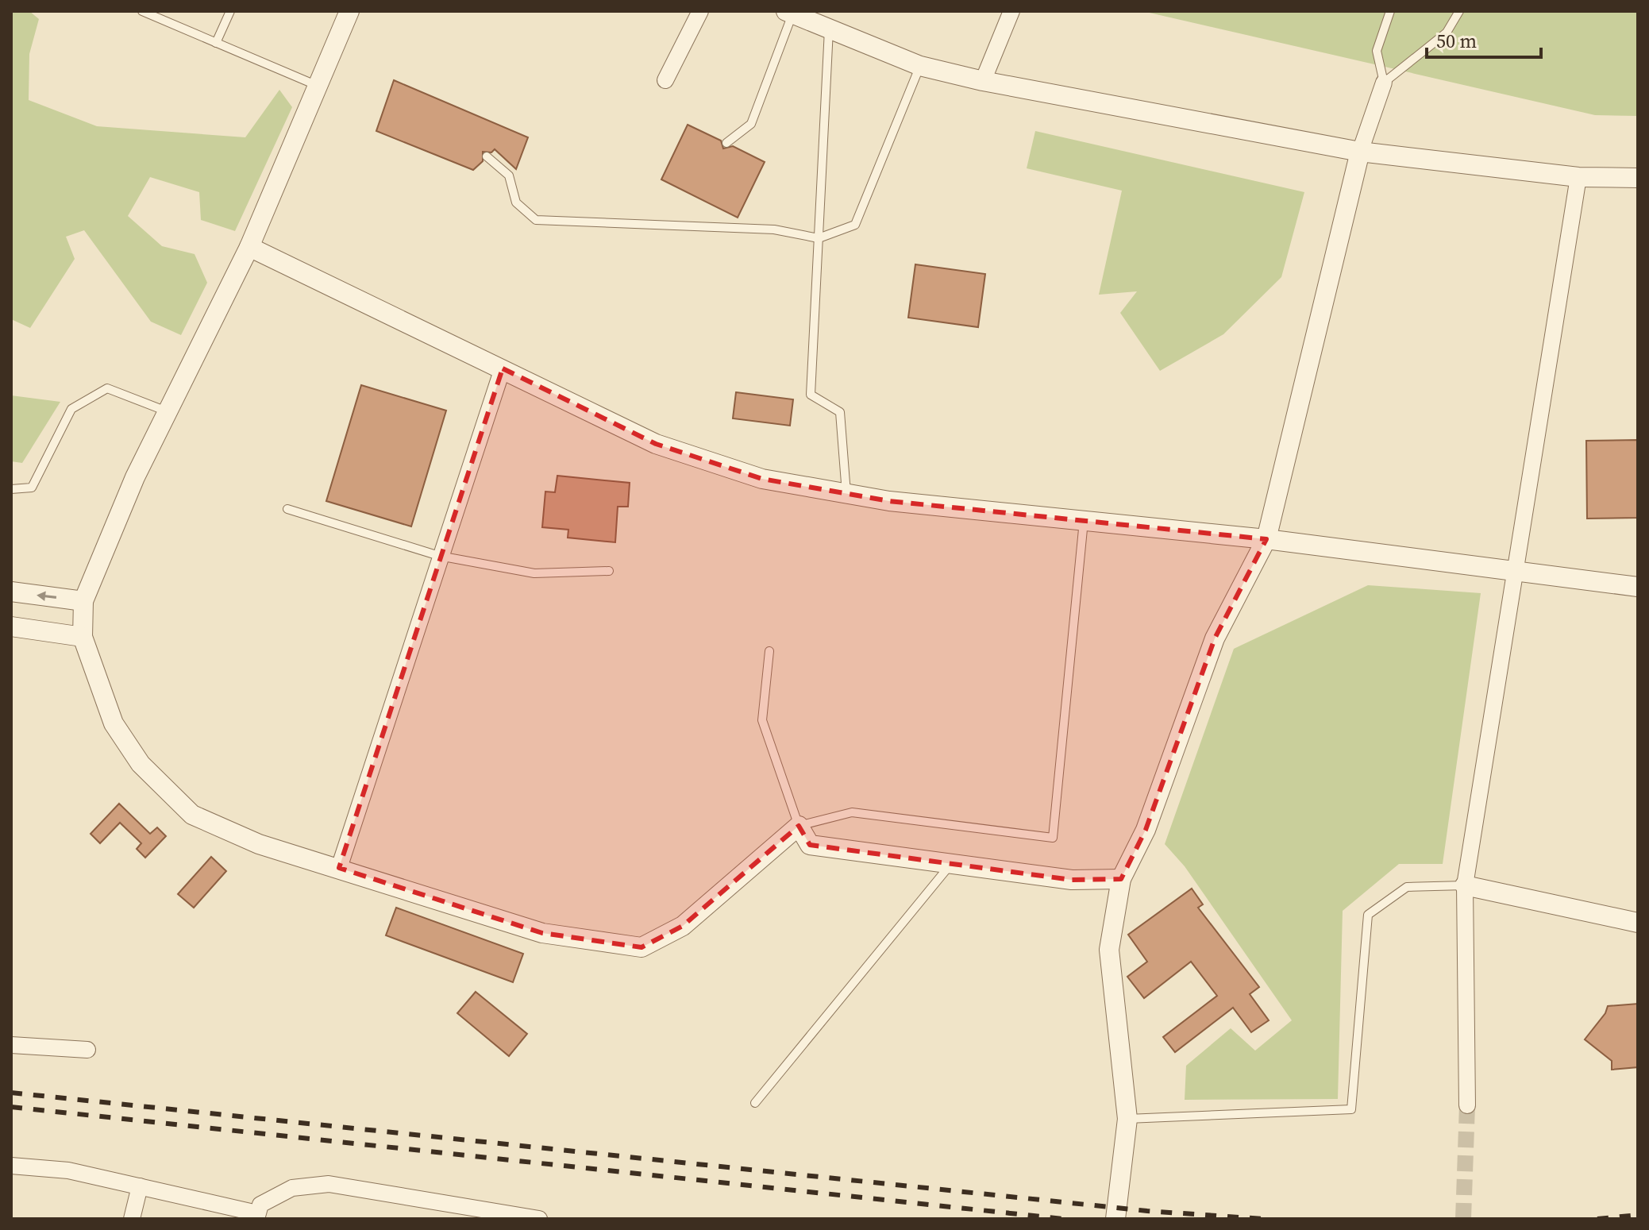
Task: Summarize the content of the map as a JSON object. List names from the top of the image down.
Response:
{
  "scale_bar": "50 m"
}
